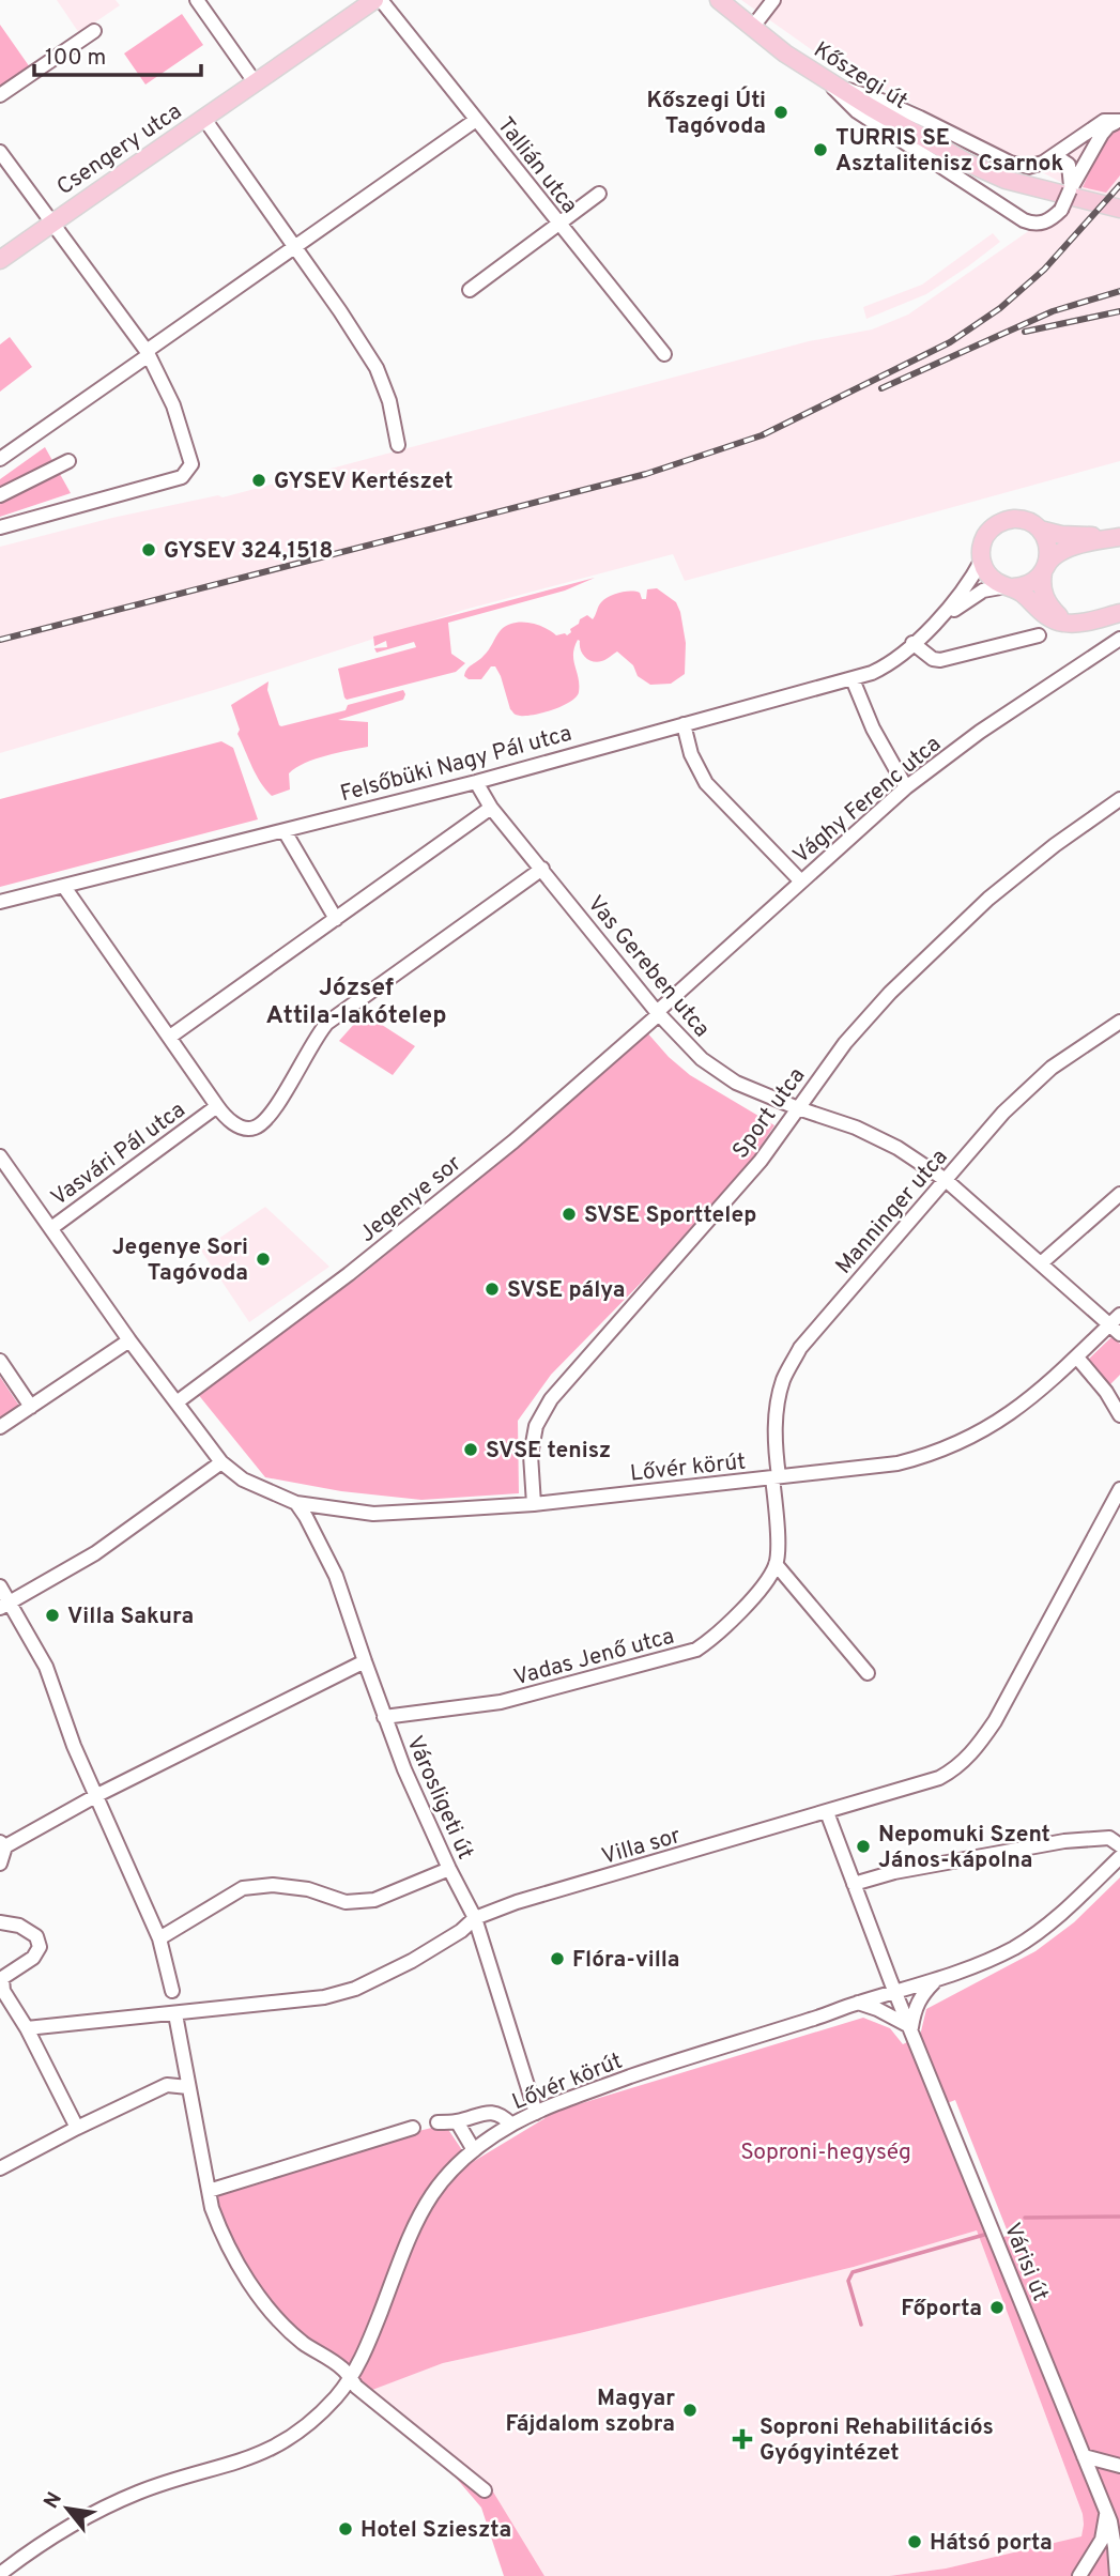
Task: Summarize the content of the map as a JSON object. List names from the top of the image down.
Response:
{
  "streets": {
    "main road": ["Kőszegi út", "Csengery utca"],
    "street": [
      "Tallián utca",
      "Felsőbüki Nagy Pál utca",
      "Vághy Ferenc utca",
      "Vas Gereben utca",
      "Sport utca",
      "Vasvári Pál utca",
      "Jegenye sor",
      "Manninger utca",
      "Lővér körút",
      "Vadas Jenő utca",
      "Városligeti út",
      "Villa sor",
      "Várisi út"
    ]
  },
  "crossings": [
    ["Felsőbüki Nagy Pál utca", "Vas Gereben utca"],
    ["Vághy Ferenc utca", "Vas Gereben utca"],
    ["Vághy Ferenc utca", "Jegenye sor"],
    ["Vas Gereben utca", "Sport utca"],
    ["Vas Gereben utca", "Vasvári Pál utca"],
    ["Vas Gereben utca", "Jegenye sor"],
    ["Vas Gereben utca", "Manninger utca"],
    ["Vas Gereben utca", "Lővér körút"],
    ["Sport utca", "Lővér körút"],
    ["Vasvári Pál utca", "Lővér körút"],
    ["Jegenye sor", "Lővér körút"],
    ["Manninger utca", "Lővér körút"],
    ["Lővér körút", "Városligeti út"],
    ["Lővér körút", "Várisi út"],
    ["Vadas Jenő utca", "Városligeti út"],
    ["Városligeti út", "Villa sor"],
    ["Villa sor", "Várisi út"]
  ],
  "districts": ["József Attila-lakótelep"],
  "parks": ["Soproni-hegység"],
  "places": {
    "other": [
      "Kőszegi Úti Tagóvoda",
      "TURRIS SE Asztalitenisz Csarnok",
      "GYSEV Kertészet",
      "GYSEV 324,1518",
      "SVSE Sporttelep",
      "Jegenye Sori Tagóvoda",
      "SVSE pálya",
      "SVSE tenisz",
      "Villa Sakura",
      "Nepomuki Szent János-kápolna",
      "Flóra-villa",
      "Főporta",
      "Magyar Fájdalom szobra",
      "Hotel Szieszta",
      "Hátsó porta"
    ],
    "health": ["Soproni Rehabilitációs Gyógyintézet"]
  },
  "scale_bar": "100 m",
  "north": "top left"
}
